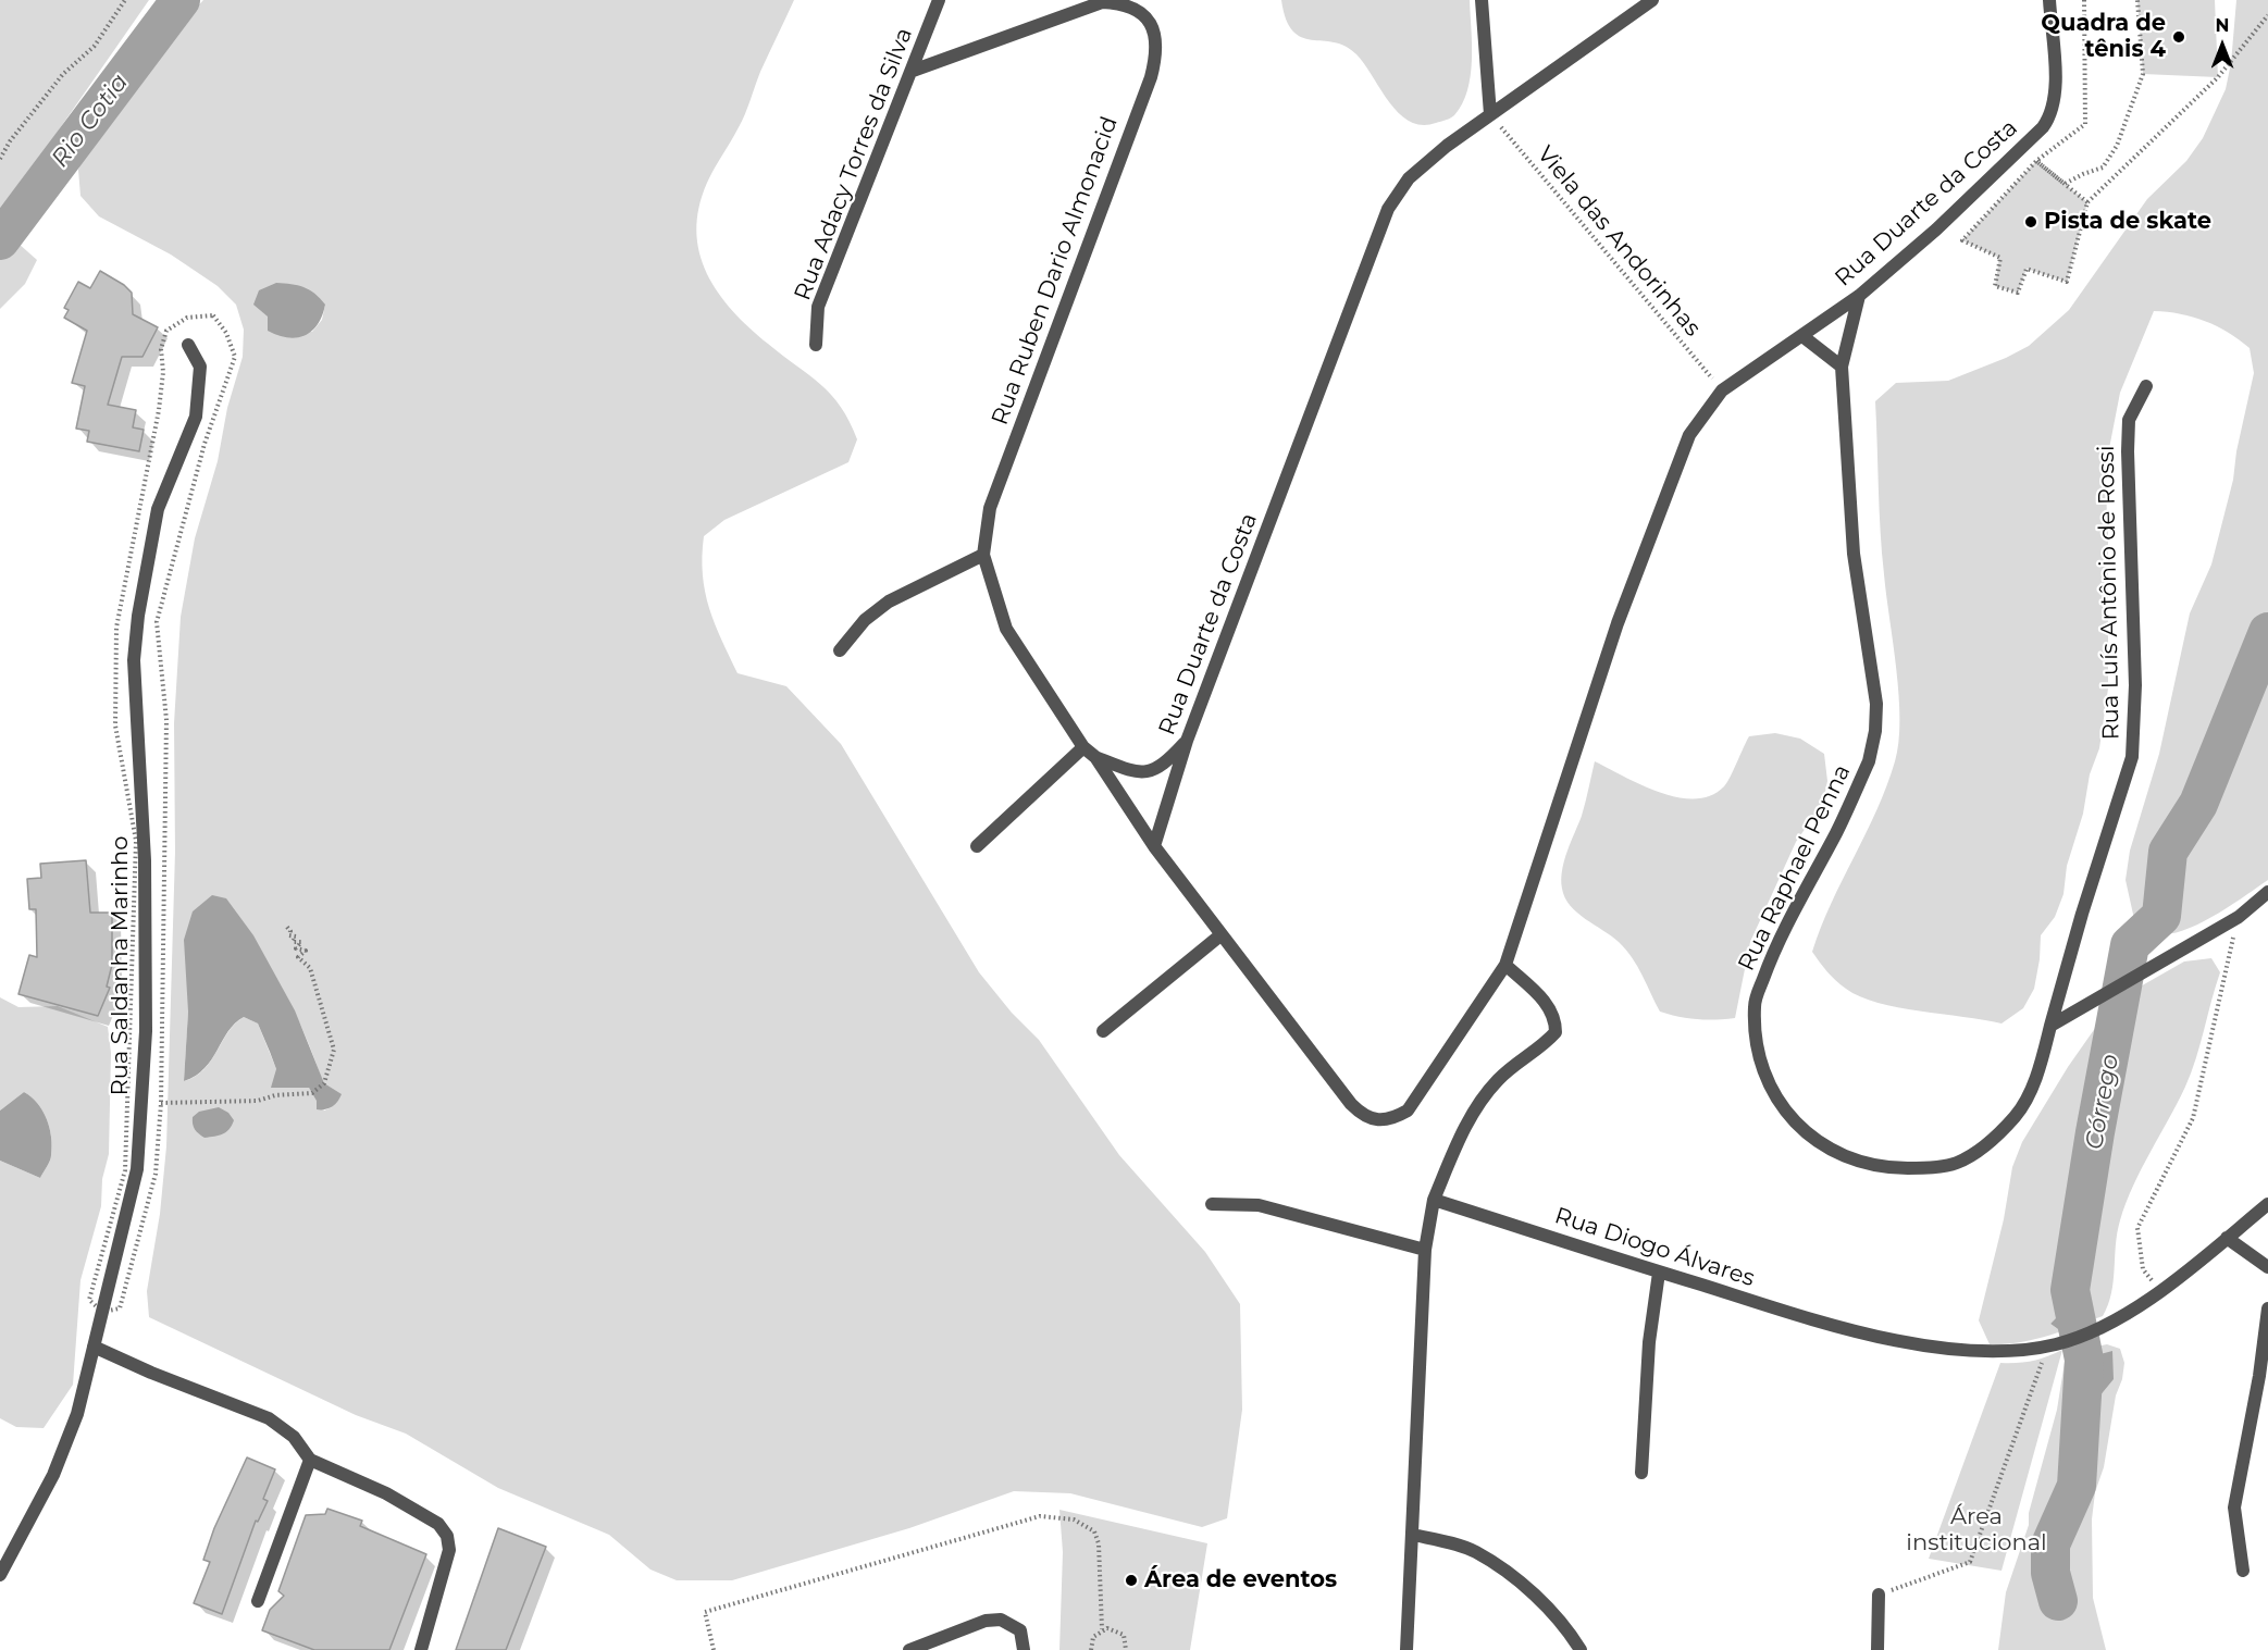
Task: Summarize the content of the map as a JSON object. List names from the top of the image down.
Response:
{
  "streets": {
    "street": [
      "Rua Adacy Torres da Silva",
      "Rua Duarte da Costa",
      "Rua Ruben Dario Almonacid",
      "Rua Luís Antônio de Rossi",
      "Rua Raphael Penna",
      "Rua Saldanha Marinho",
      "Rua Diogo Álvares"
    ],
    "path": ["Viela das Andorinhas"]
  },
  "crossings": [
    ["Rua Adacy Torres da Silva", "Rua Ruben Dario Almonacid"],
    ["Rua Duarte da Costa", "Viela das Andorinhas"],
    ["Rua Duarte da Costa", "Rua Ruben Dario Almonacid"],
    ["Rua Duarte da Costa", "Rua Raphael Penna"],
    ["Rua Luís Antônio de Rossi", "Rua Raphael Penna"]
  ],
  "water": ["Rio Cotia", "Córrego"],
  "parks": ["Área institucional"],
  "places": ["Quadra de tênis 4", "Pista de skate", "Área de eventos"],
  "north": "top"
}
